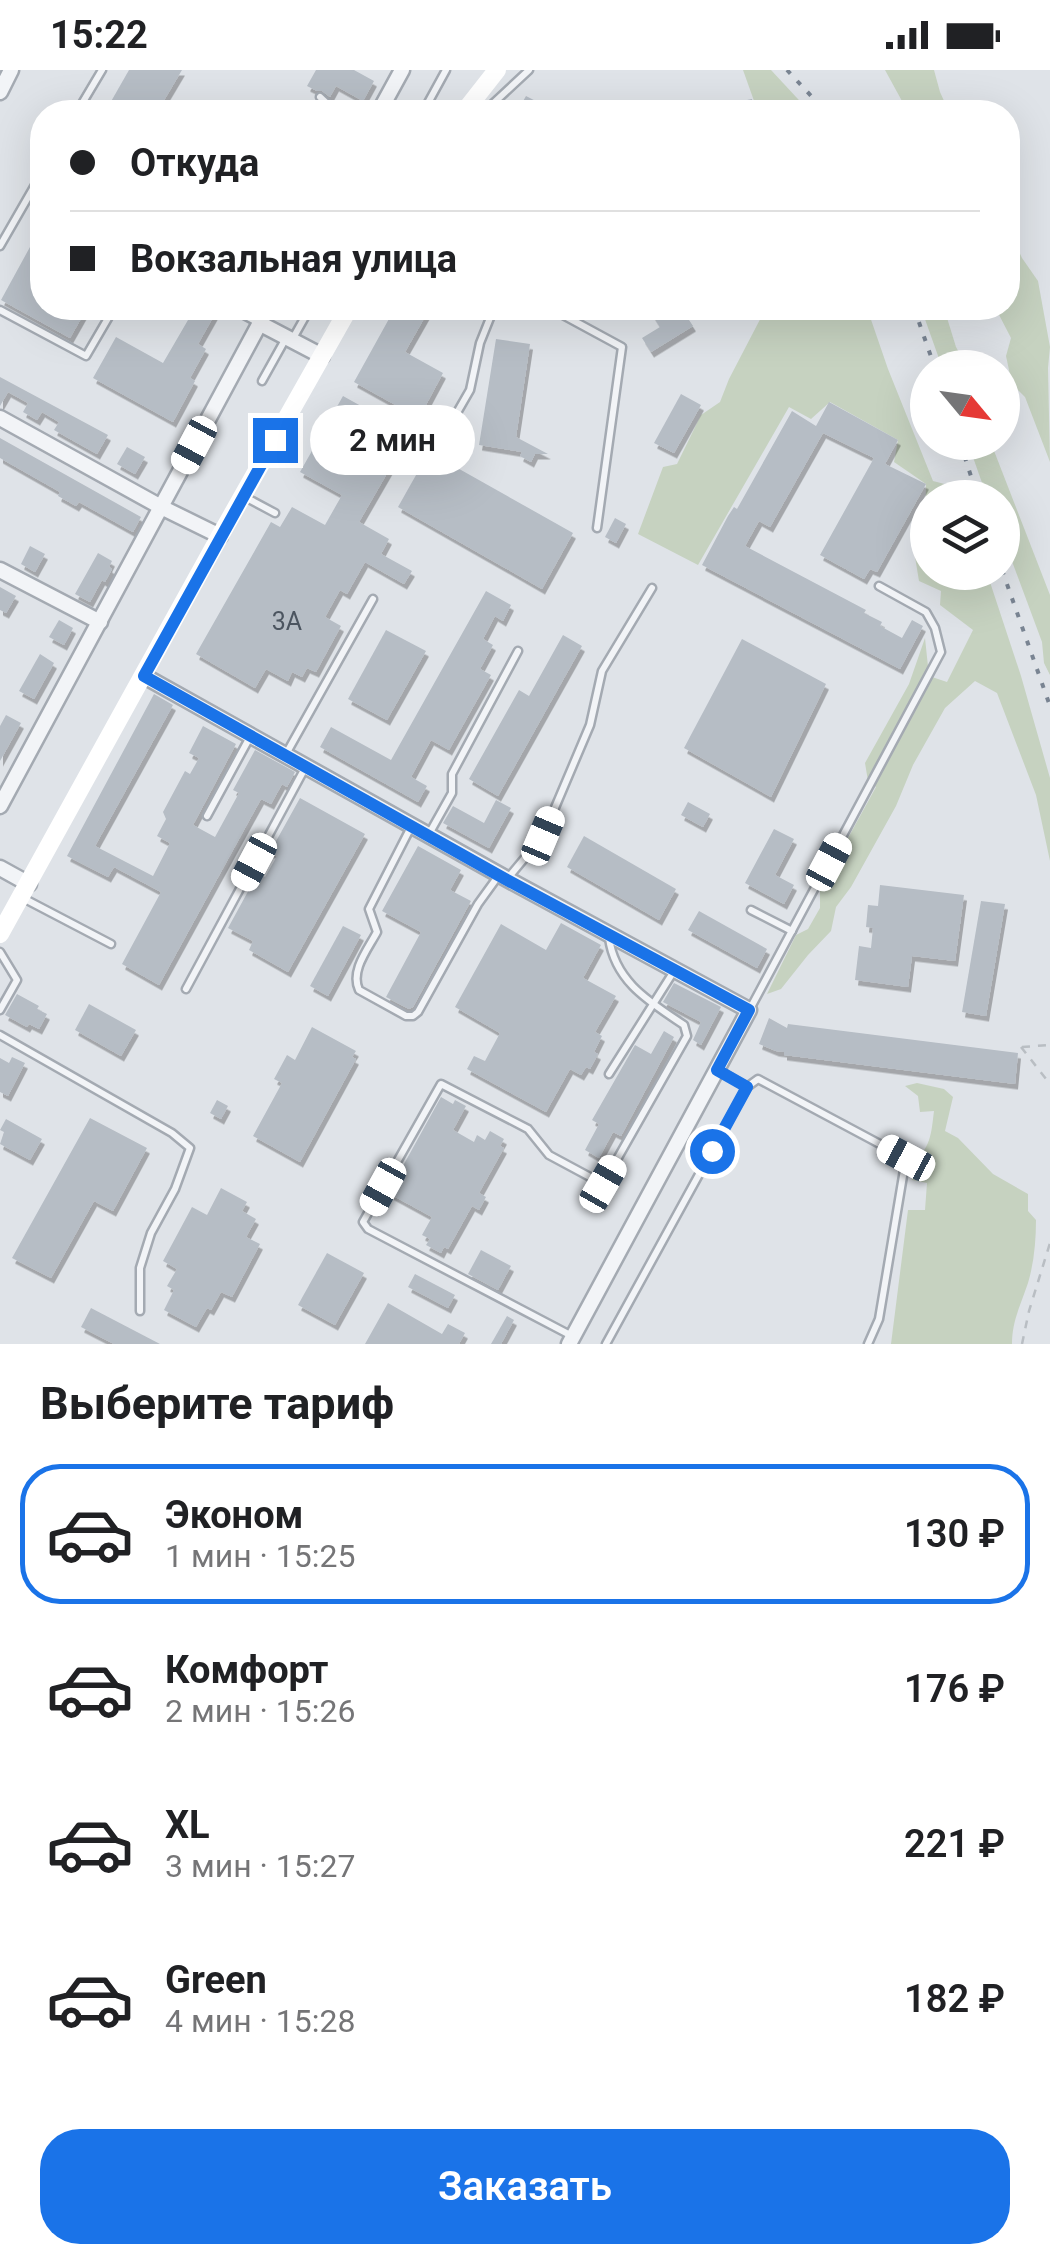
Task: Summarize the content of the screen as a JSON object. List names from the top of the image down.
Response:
{
  "house_numbers": ["3А"],
  "north": "bottom right",
  "page": {
    "status": "15:22",
    "banner": ["Откуда", "Вокзальная улица"],
    "bubble": "2 мин",
    "heading": "Выберите тариф",
    "list": [
      {
        "name": "Эконом",
        "note": "1 мин · 15:25",
        "value": "130 ₽"
      },
      {
        "name": "Комфорт",
        "note": "2 мин · 15:26",
        "value": "176 ₽"
      },
      {
        "name": "XL",
        "note": "3 мин · 15:27",
        "value": "221 ₽"
      },
      {
        "name": "Green",
        "note": "4 мин · 15:28",
        "value": "182 ₽"
      }
    ],
    "buttons": "Заказать"
  }
}
